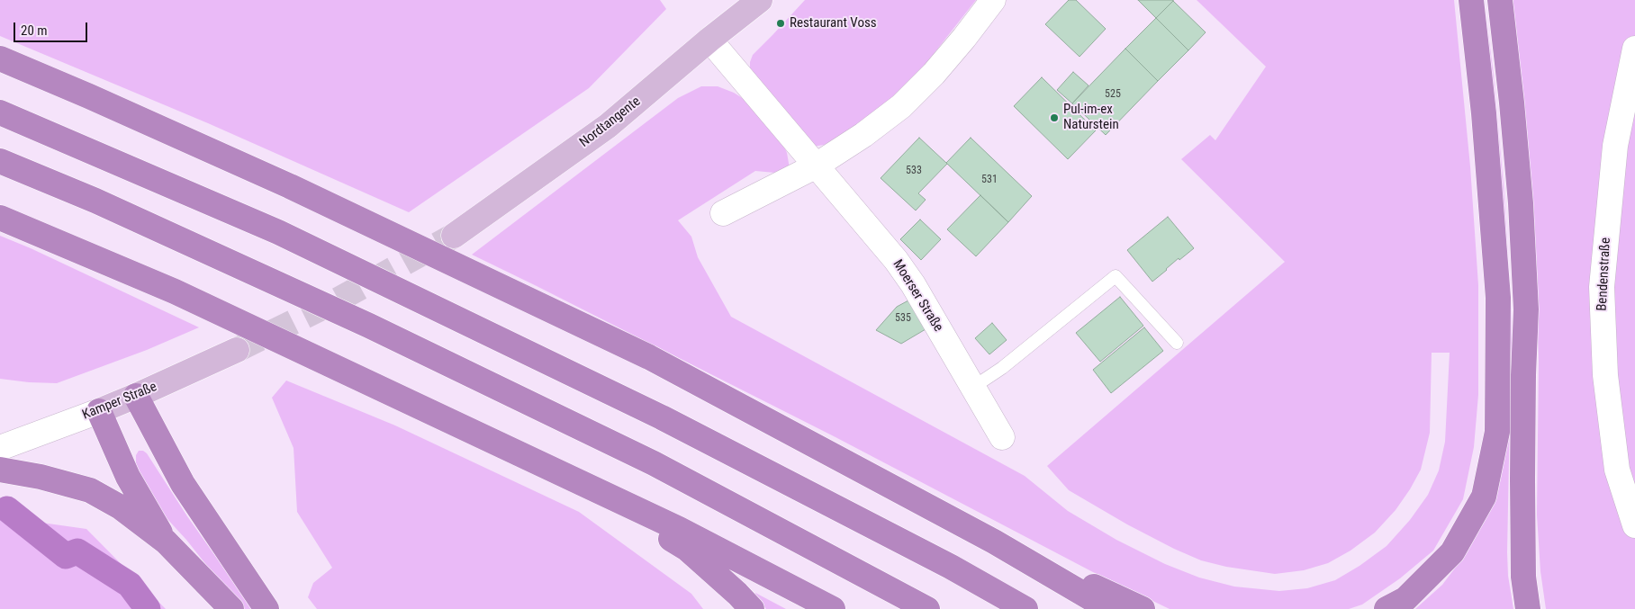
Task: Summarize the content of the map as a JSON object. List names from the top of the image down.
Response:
{
  "streets": {
    "main road": ["Nordtangente", "Kamper Straße"],
    "street": ["Bendenstraße", "Moerser Straße"]
  },
  "crossings": [
    ["Nordtangente", "Moerser Straße"]
  ],
  "places": ["Restaurant Voss", "Pul-im-ex Naturstein"],
  "house_numbers": [
    "525",
    "533",
    "531",
    "535"
  ],
  "scale_bar": "20 m"
}
